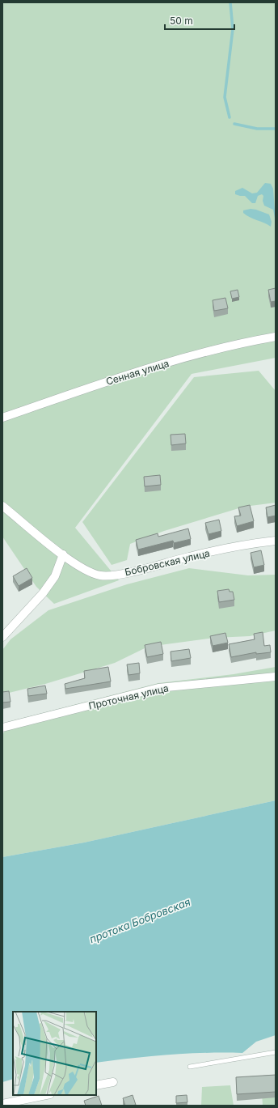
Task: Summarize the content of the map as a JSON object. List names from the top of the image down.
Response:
{
  "streets": {
    "street": ["Сенная улица", "Бобровская улица", "Проточная улица"]
  },
  "water": ["протока Бобровская"],
  "scale_bar": "50 m"
}
